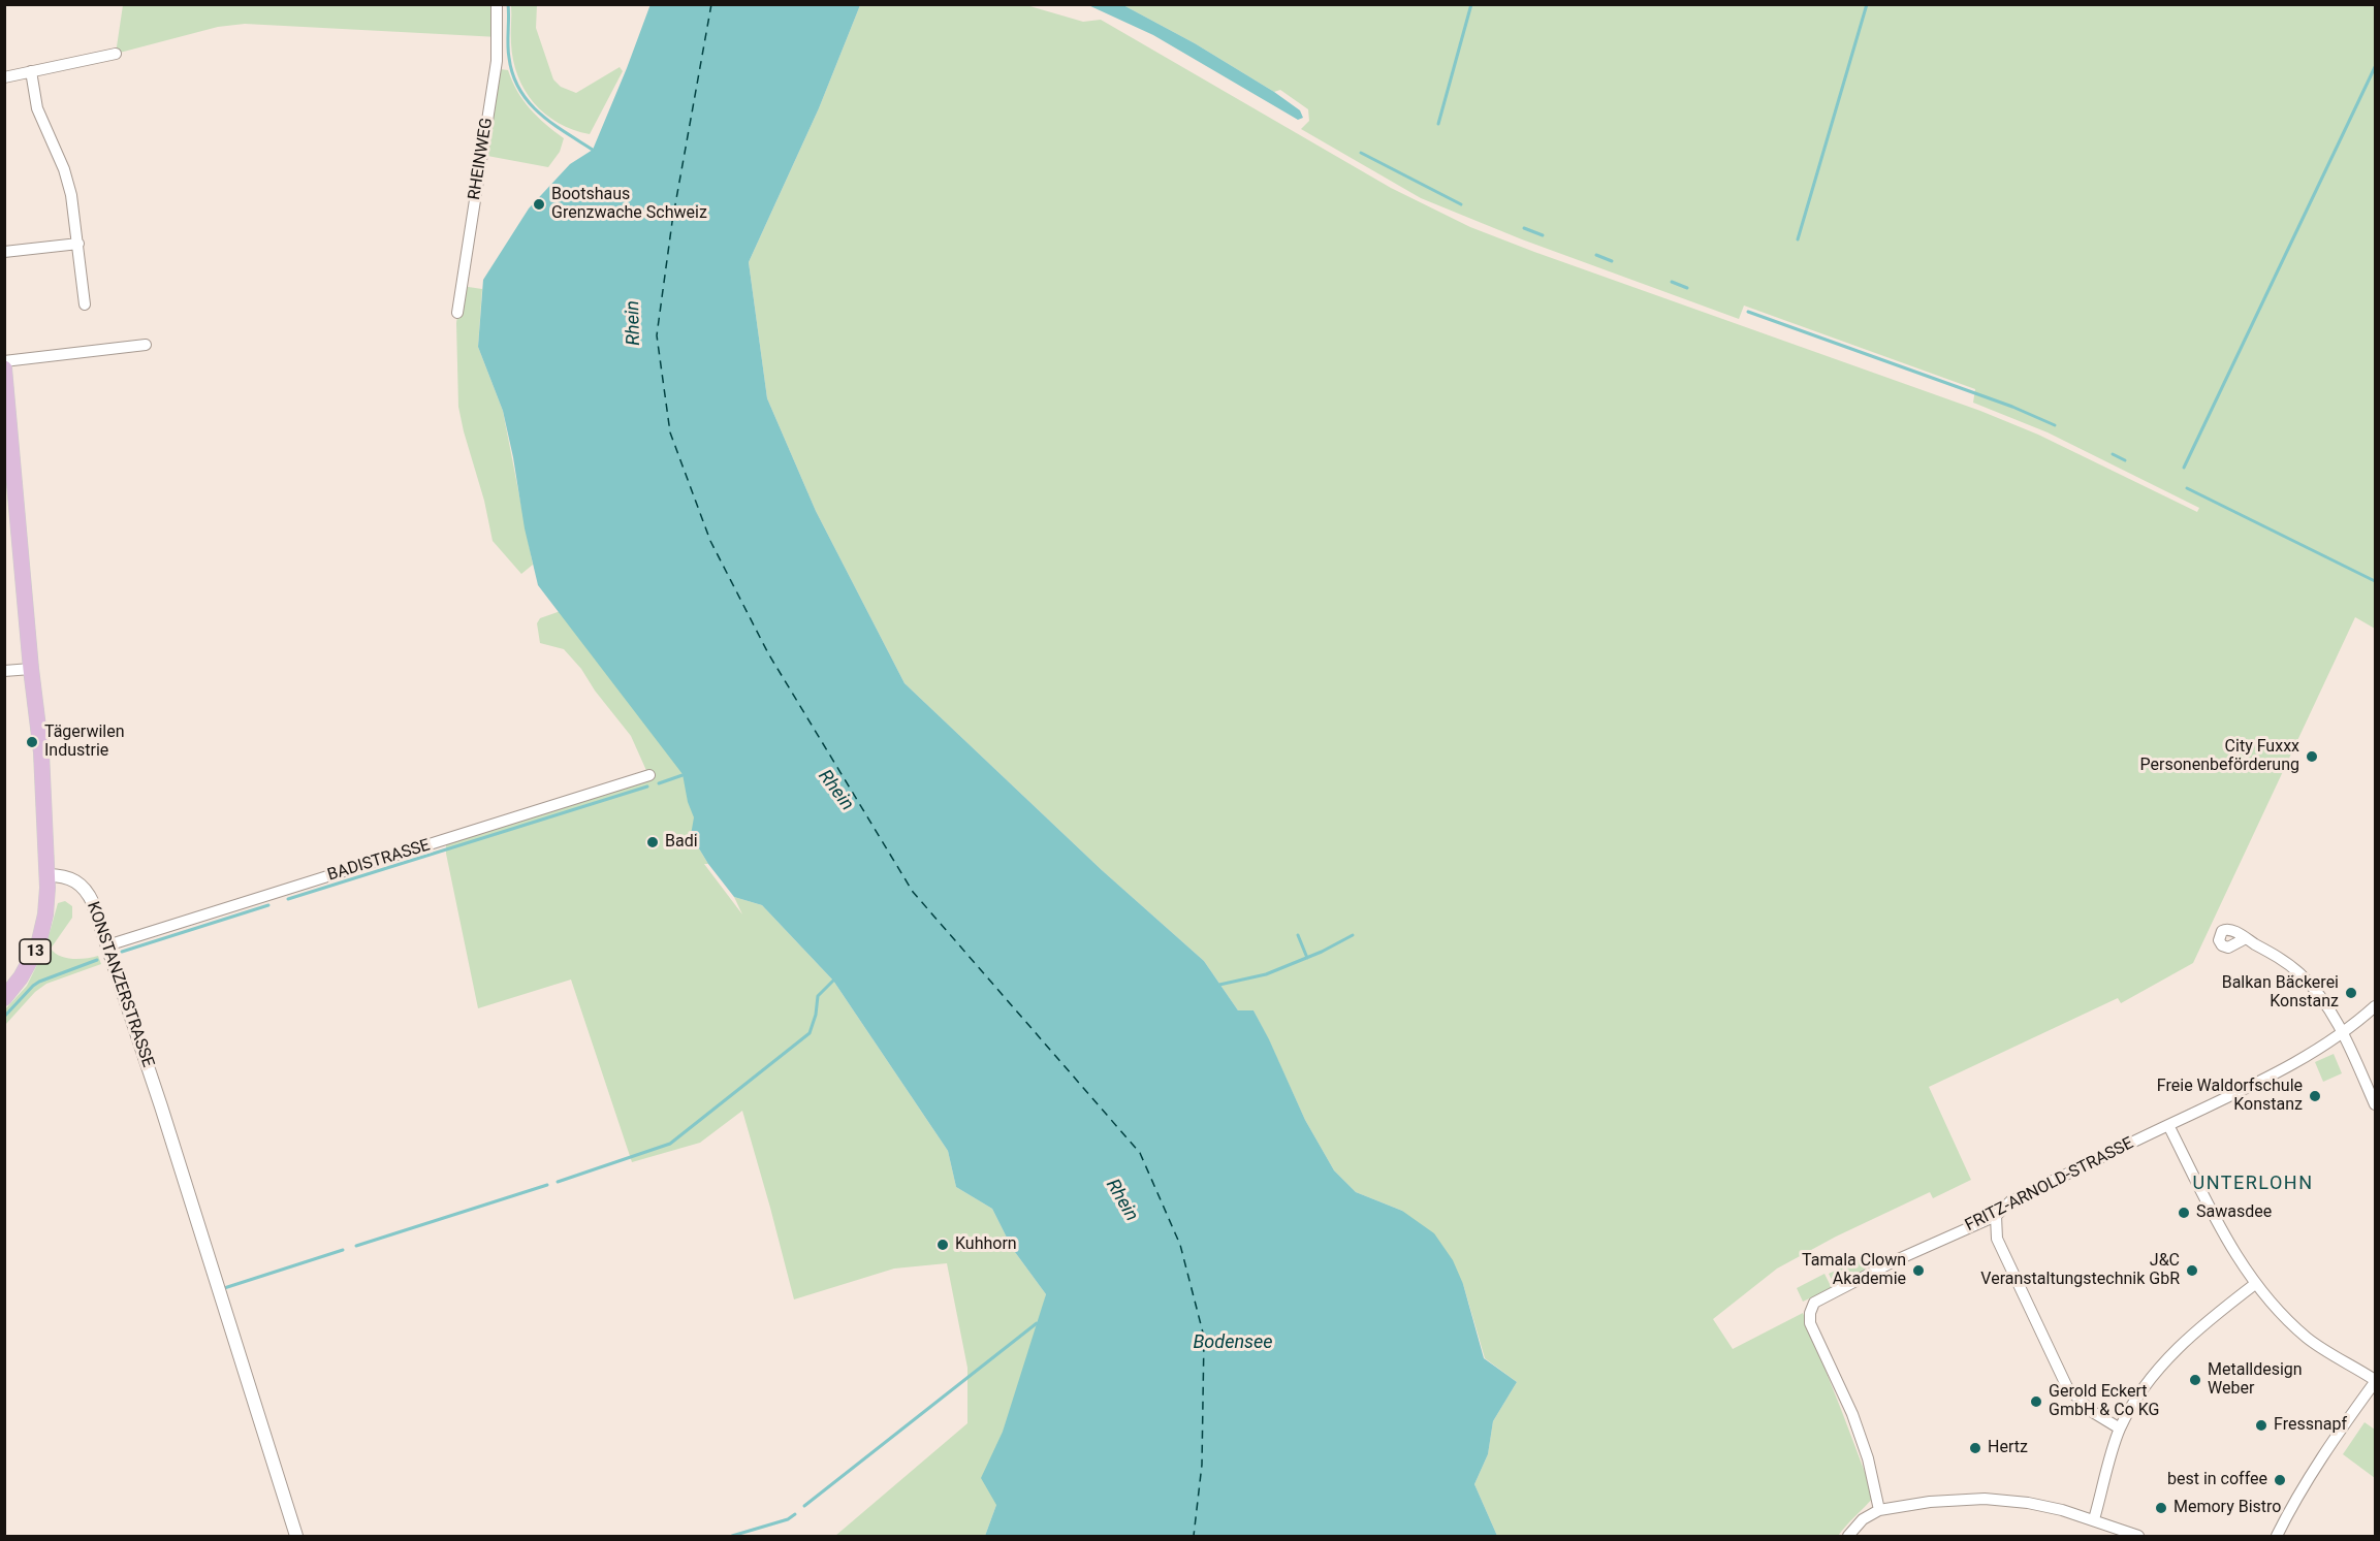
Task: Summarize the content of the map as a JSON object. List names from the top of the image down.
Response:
{
  "streets": {
    "main road": ["13"],
    "street": [
      "RHEINWEG",
      "BADISTRASSE",
      "KONSTANZERSTRASSE",
      "FRITZ-ARNOLD-STRASSE"
    ]
  },
  "crossings": [
    ["BADISTRASSE", "KONSTANZERSTRASSE"],
    ["13", "KONSTANZERSTRASSE"]
  ],
  "districts": ["UNTERLOHN"],
  "water": ["Rhein", "Bodensee"],
  "places": [
    "Bootshaus Grenzwache Schweiz",
    "Tägerwilen Industrie",
    "City Fuxxx Personenbeförderung",
    "Badi",
    "Balkan Bäckerei Konstanz",
    "Freie Waldorfschule Konstanz",
    "Sawasdee",
    "Kuhhorn",
    "Tamala Clown Akademie",
    "J&C Veranstaltungstechnik GbR",
    "Metalldesign Weber",
    "Gerold Eckert GmbH & Co KG",
    "Fressnapf",
    "Hertz",
    "best in coffee",
    "Memory Bistro"
  ]
}
